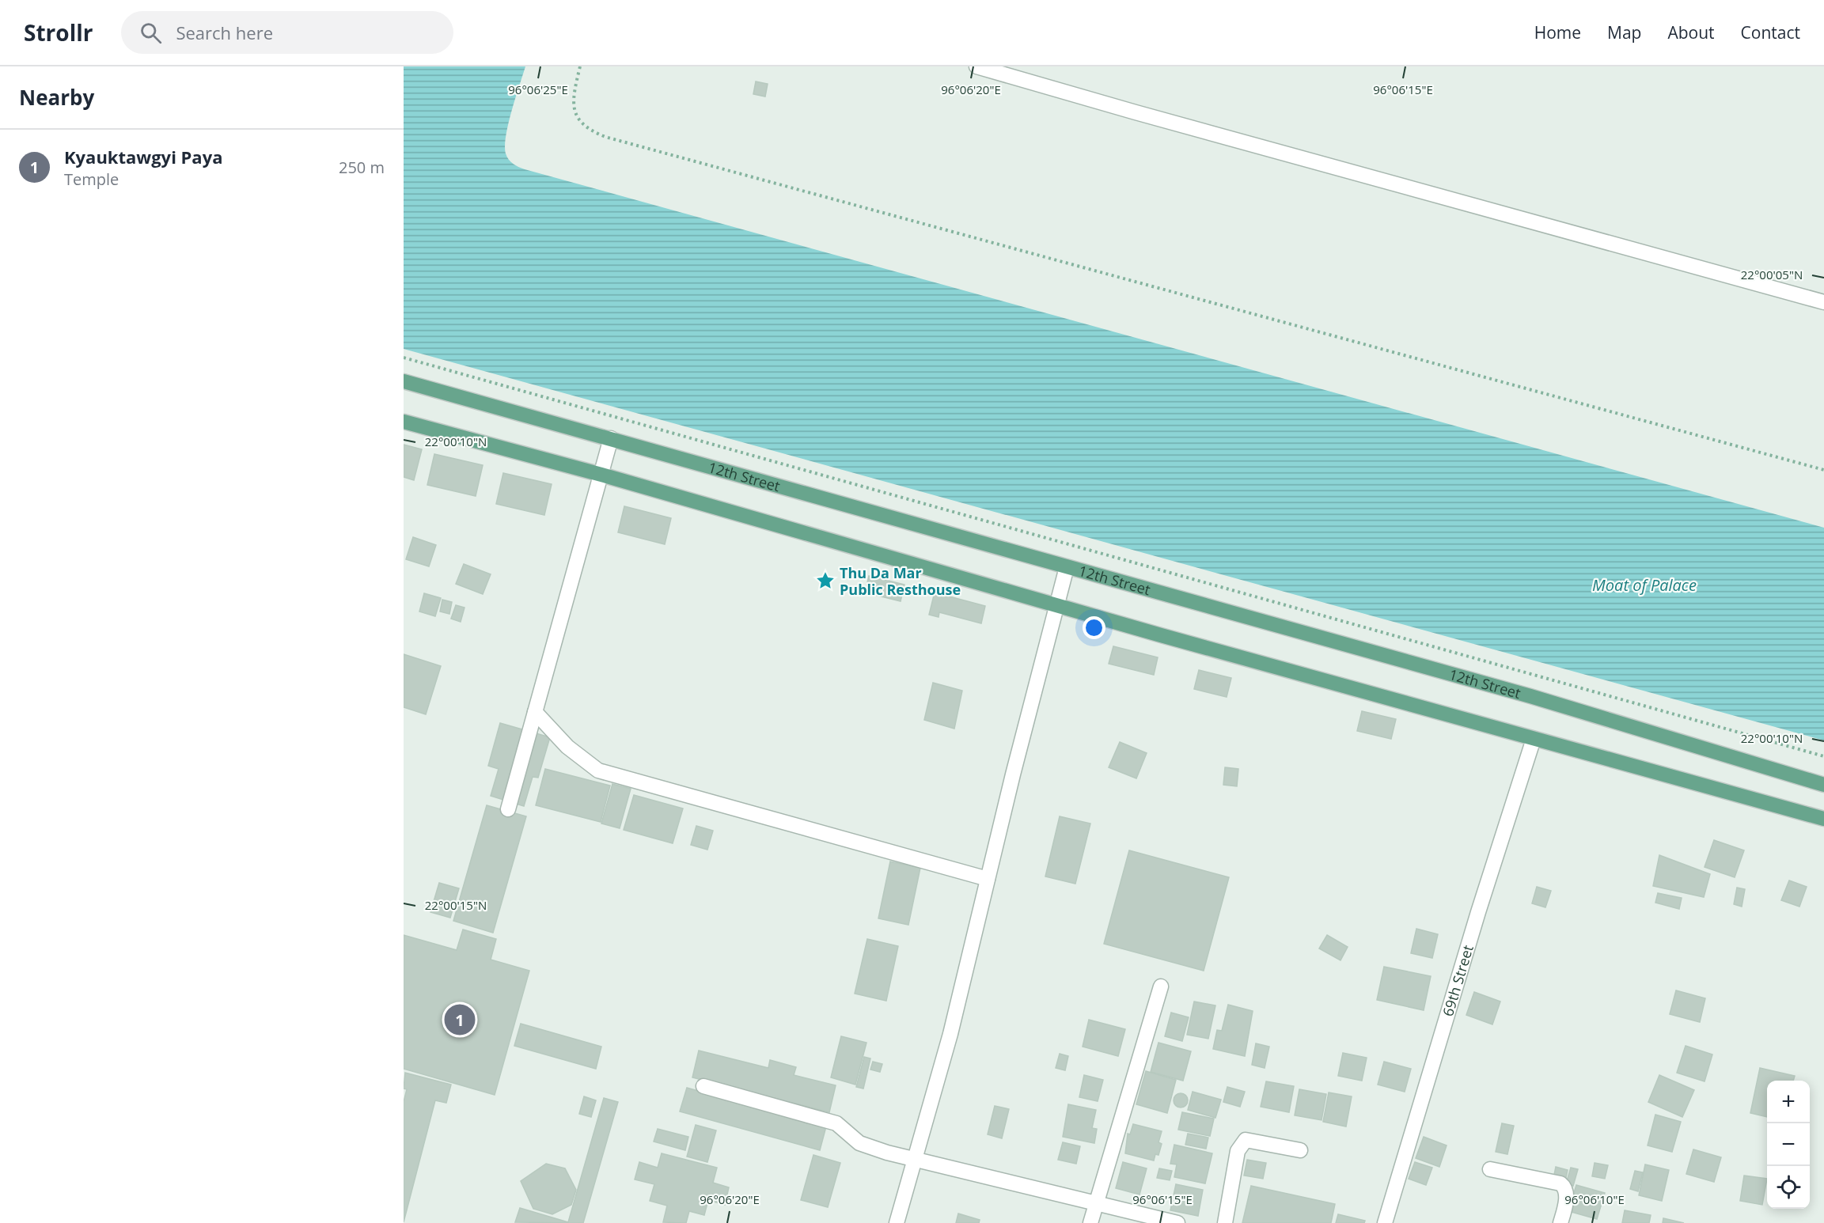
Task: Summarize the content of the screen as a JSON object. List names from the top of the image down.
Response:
{
  "streets": {
    "main road": ["12th Street"],
    "street": ["69th Street"]
  },
  "water": ["Moat of Palace"],
  "places": {
    "place": ["Thu Da Mar Public Resthouse"]
  },
  "page": {
    "header": "Strollr",
    "search": "Search here",
    "nav": [
      "Home",
      "Map",
      "About",
      "Contact"
    ],
    "heading": "Nearby",
    "list": [
      {
        "mark": "1",
        "name": "Kyauktawgyi Paya",
        "note": "Temple",
        "value": "250 m"
      }
    ],
    "pins": "1",
    "map_buttons": ["+", "−"]
  },
  "coordinates": [
    "96°06'25\"E",
    "96°06'20\"E",
    "96°06'15\"E",
    "22°00'05\"N",
    "22°00'10\"N",
    "22°00'15\"N",
    "96°06'10\"E"
  ]
}
